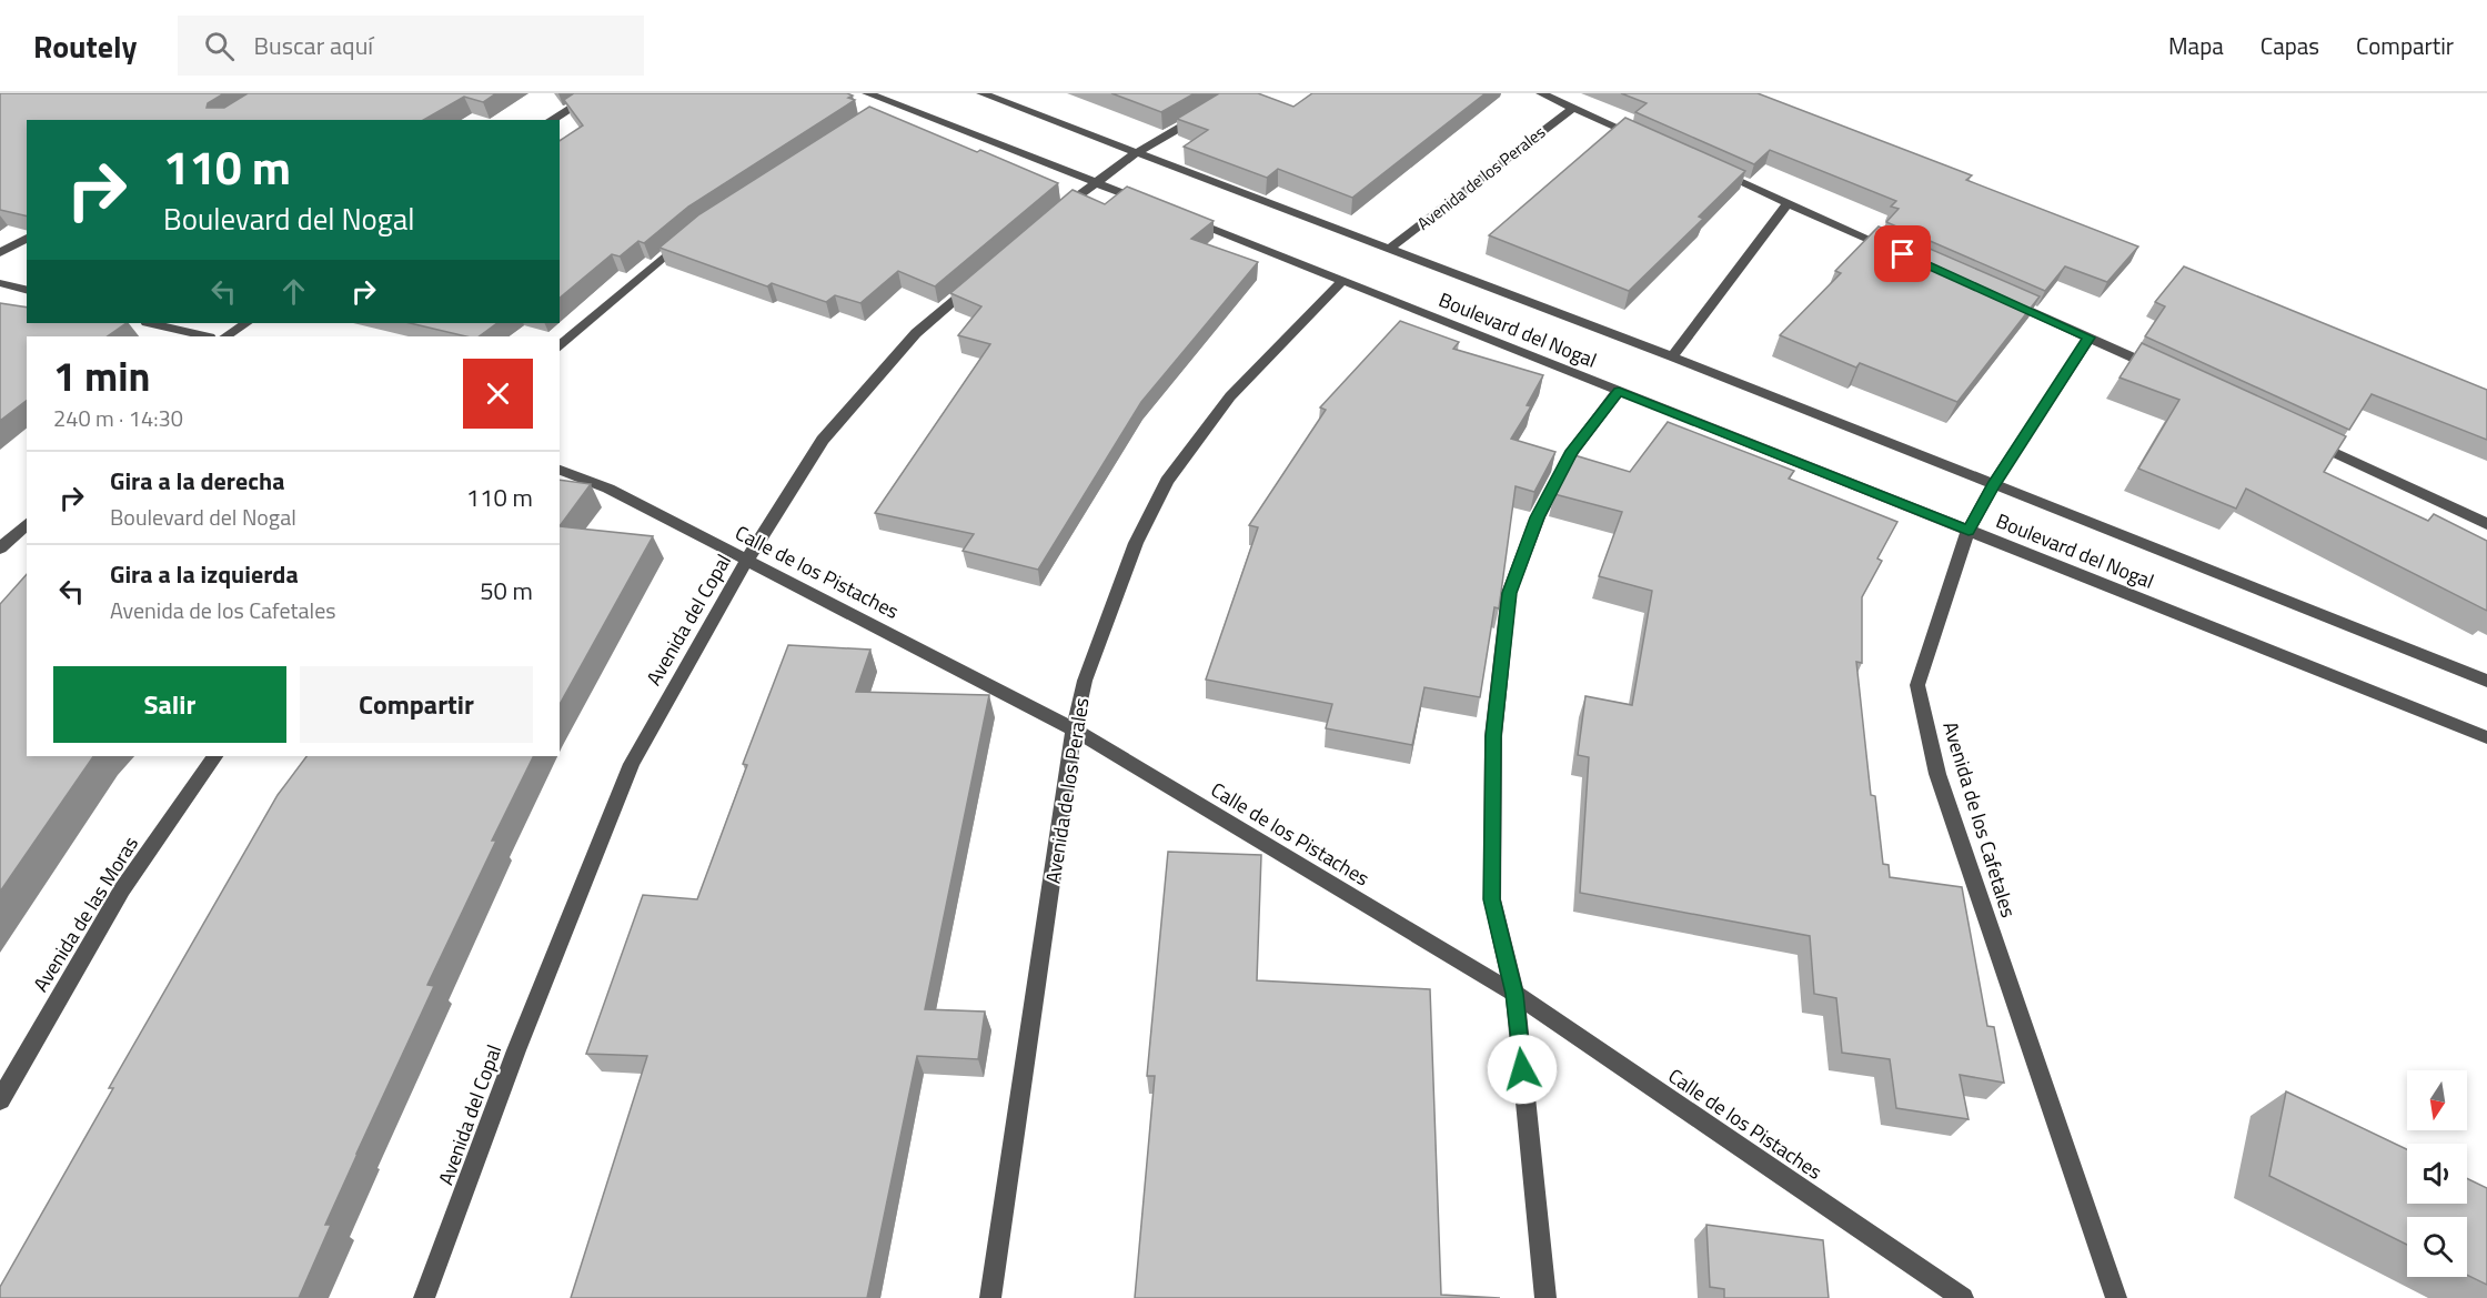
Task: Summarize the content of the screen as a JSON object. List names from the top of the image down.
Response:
{
  "streets": {
    "street": [
      "Avenida de los Perales",
      "Boulevard del Nogal",
      "Calle de los Pistaches",
      "Avenida del Copal",
      "Avenida de los Cafetales",
      "Avenida de las Moras"
    ]
  },
  "crossings": [
    ["Avenida de los Perales", "Boulevard del Nogal"],
    ["Avenida de los Perales", "Calle de los Pistaches"],
    ["Boulevard del Nogal", "Avenida de los Cafetales"],
    ["Calle de los Pistaches", "Avenida del Copal"]
  ],
  "north": "bottom",
  "page": {
    "header": "Routely",
    "search": "Buscar aquí",
    "nav": ["Mapa", "Capas", "Compartir"],
    "turn": ["110 m", "Boulevard del Nogal"],
    "heading": ["1 min", "240 m · 14:30"],
    "list": [
      {
        "name": "Gira a la derecha",
        "note": "Boulevard del Nogal",
        "value": "110 m"
      },
      {
        "name": "Gira a la izquierda",
        "note": "Avenida de los Cafetales",
        "value": "50 m"
      }
    ],
    "buttons": ["Salir", "Compartir"]
  }
}
